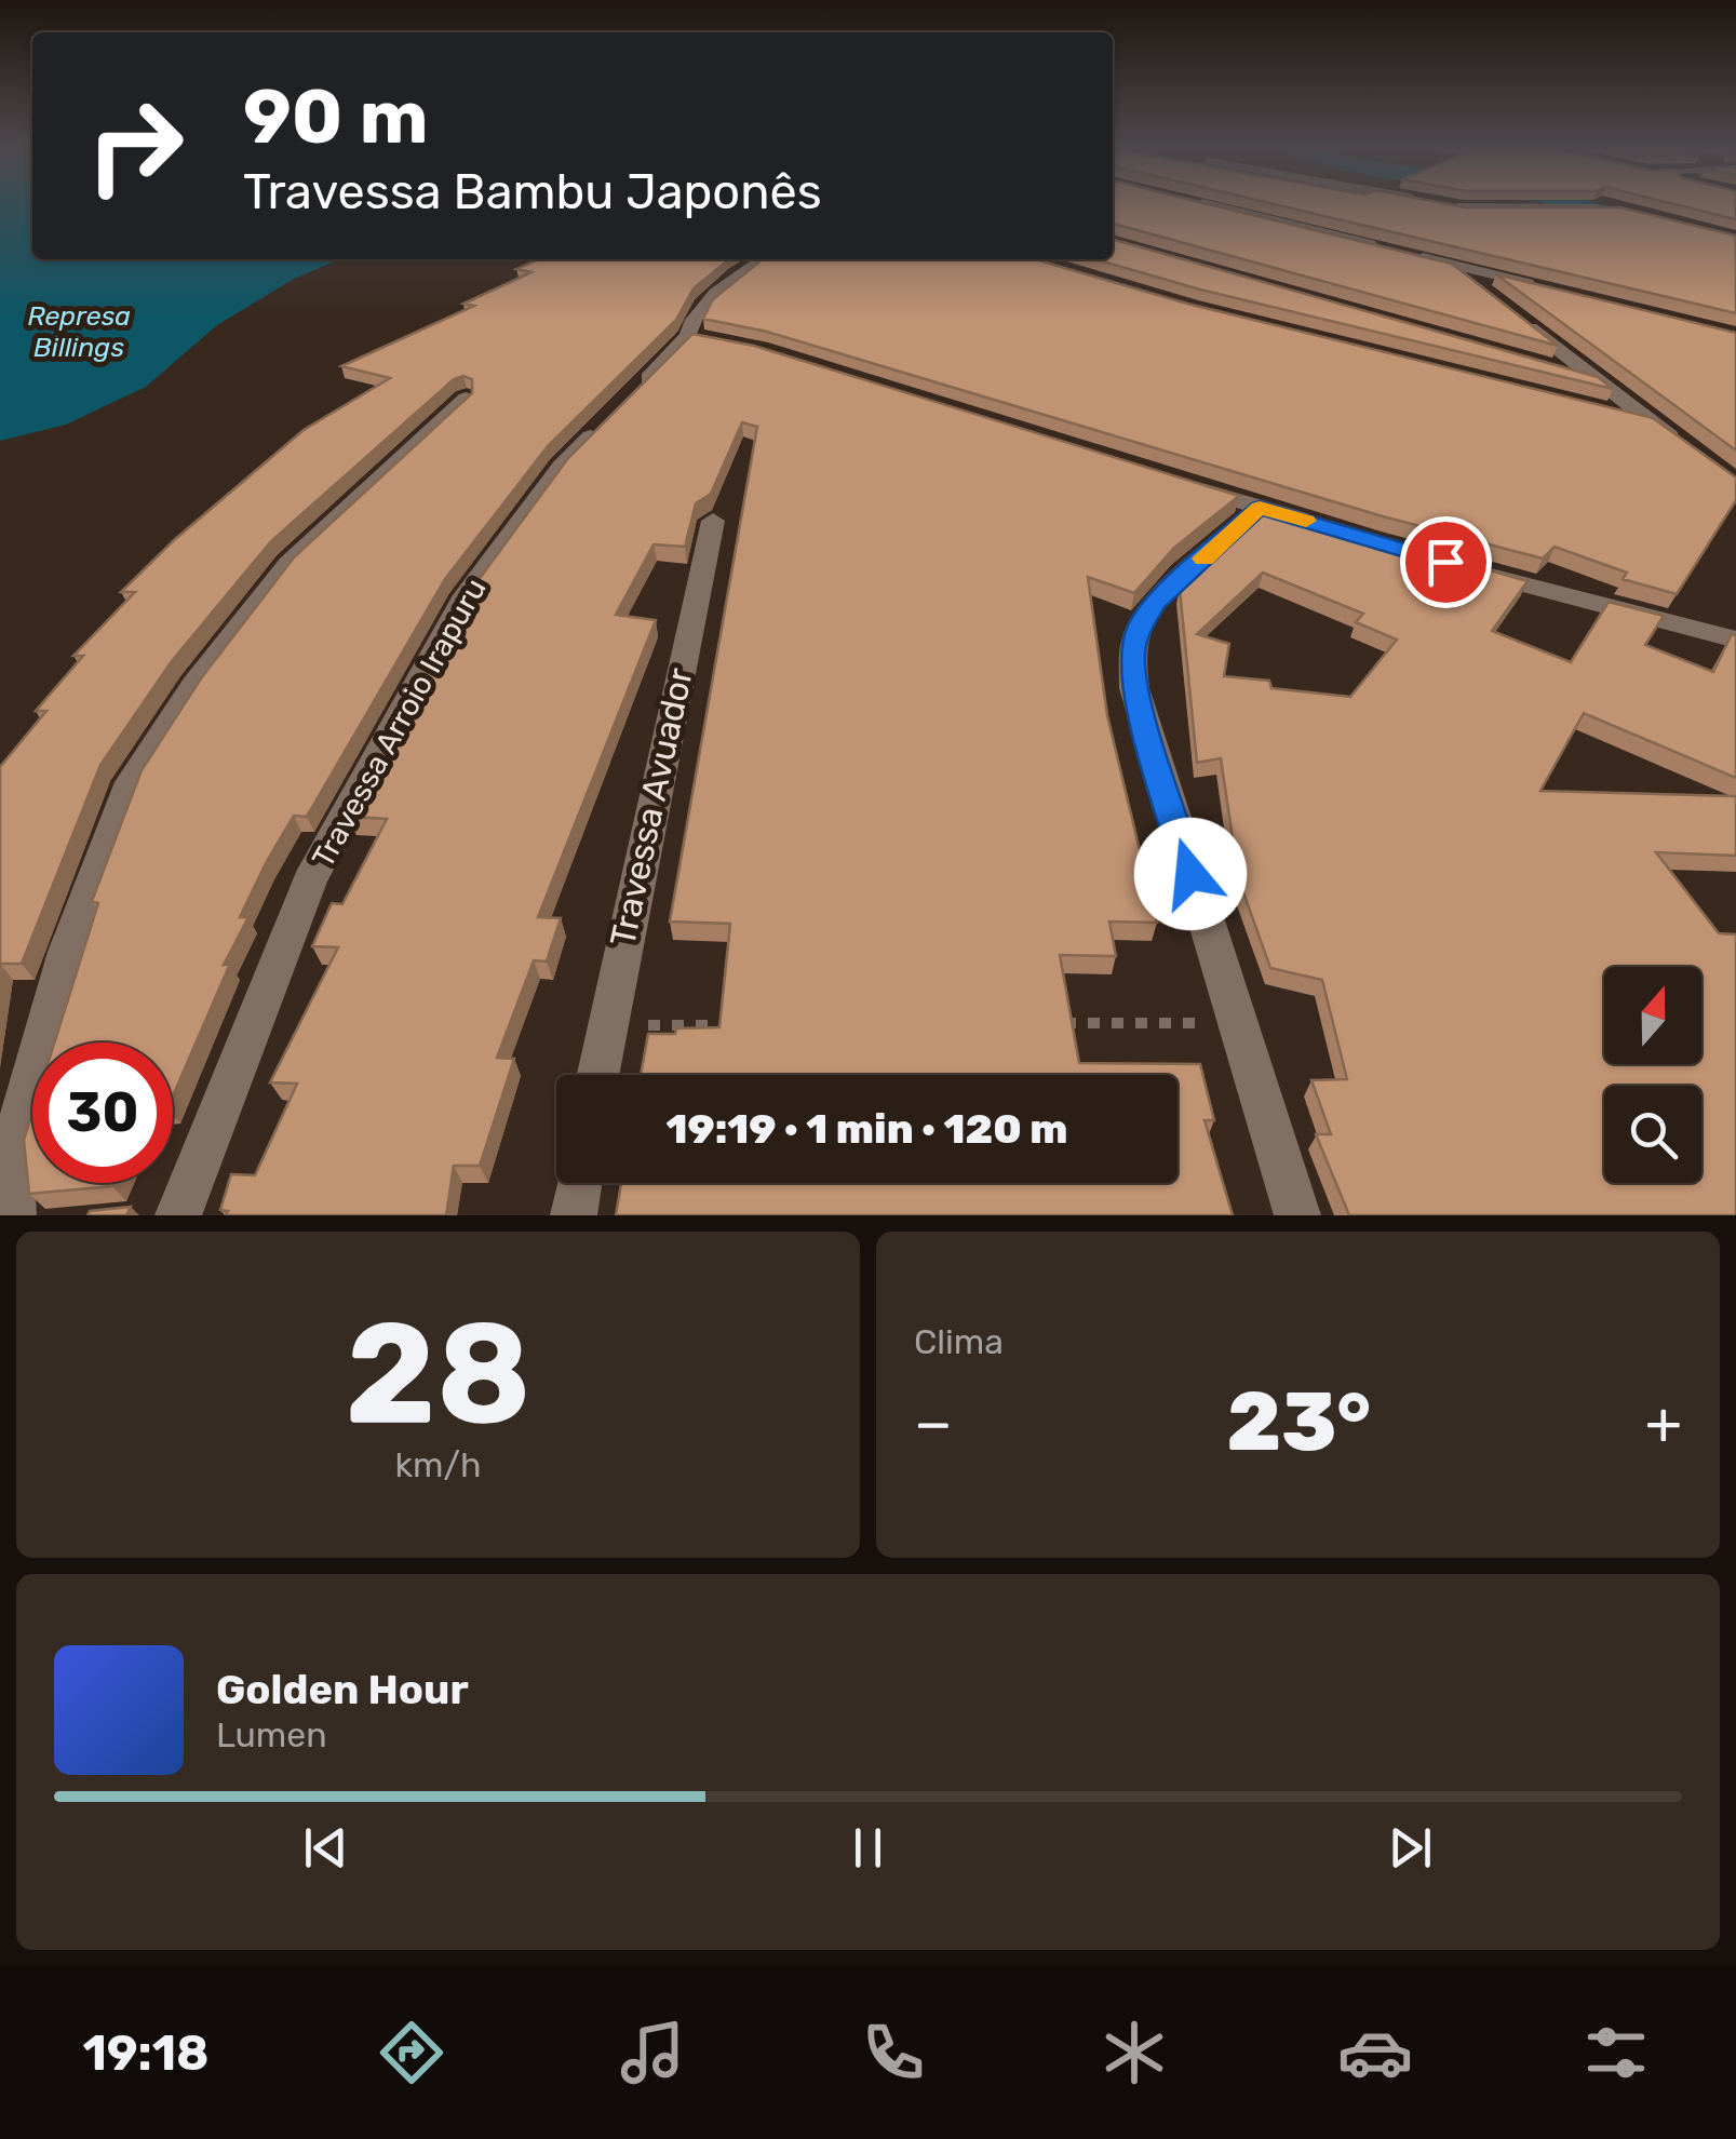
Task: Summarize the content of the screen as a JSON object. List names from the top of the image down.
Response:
{
  "streets": {
    "street": ["Travessa Arroio Irapuru", "Travessa Avuador"]
  },
  "water": ["Represa Billings"],
  "north": "top",
  "page": {
    "turn": ["90 m", "Travessa Bambu Japonês"],
    "limit": "30",
    "trip": "19:19 · 1 min · 120 m",
    "tile": [
      ["28", "km/h"],
      "Clima"
    ],
    "heat": ["−", "23°", "+"],
    "song": ["Golden Hour", "Lumen"],
    "tabs": "19:18"
  }
}
